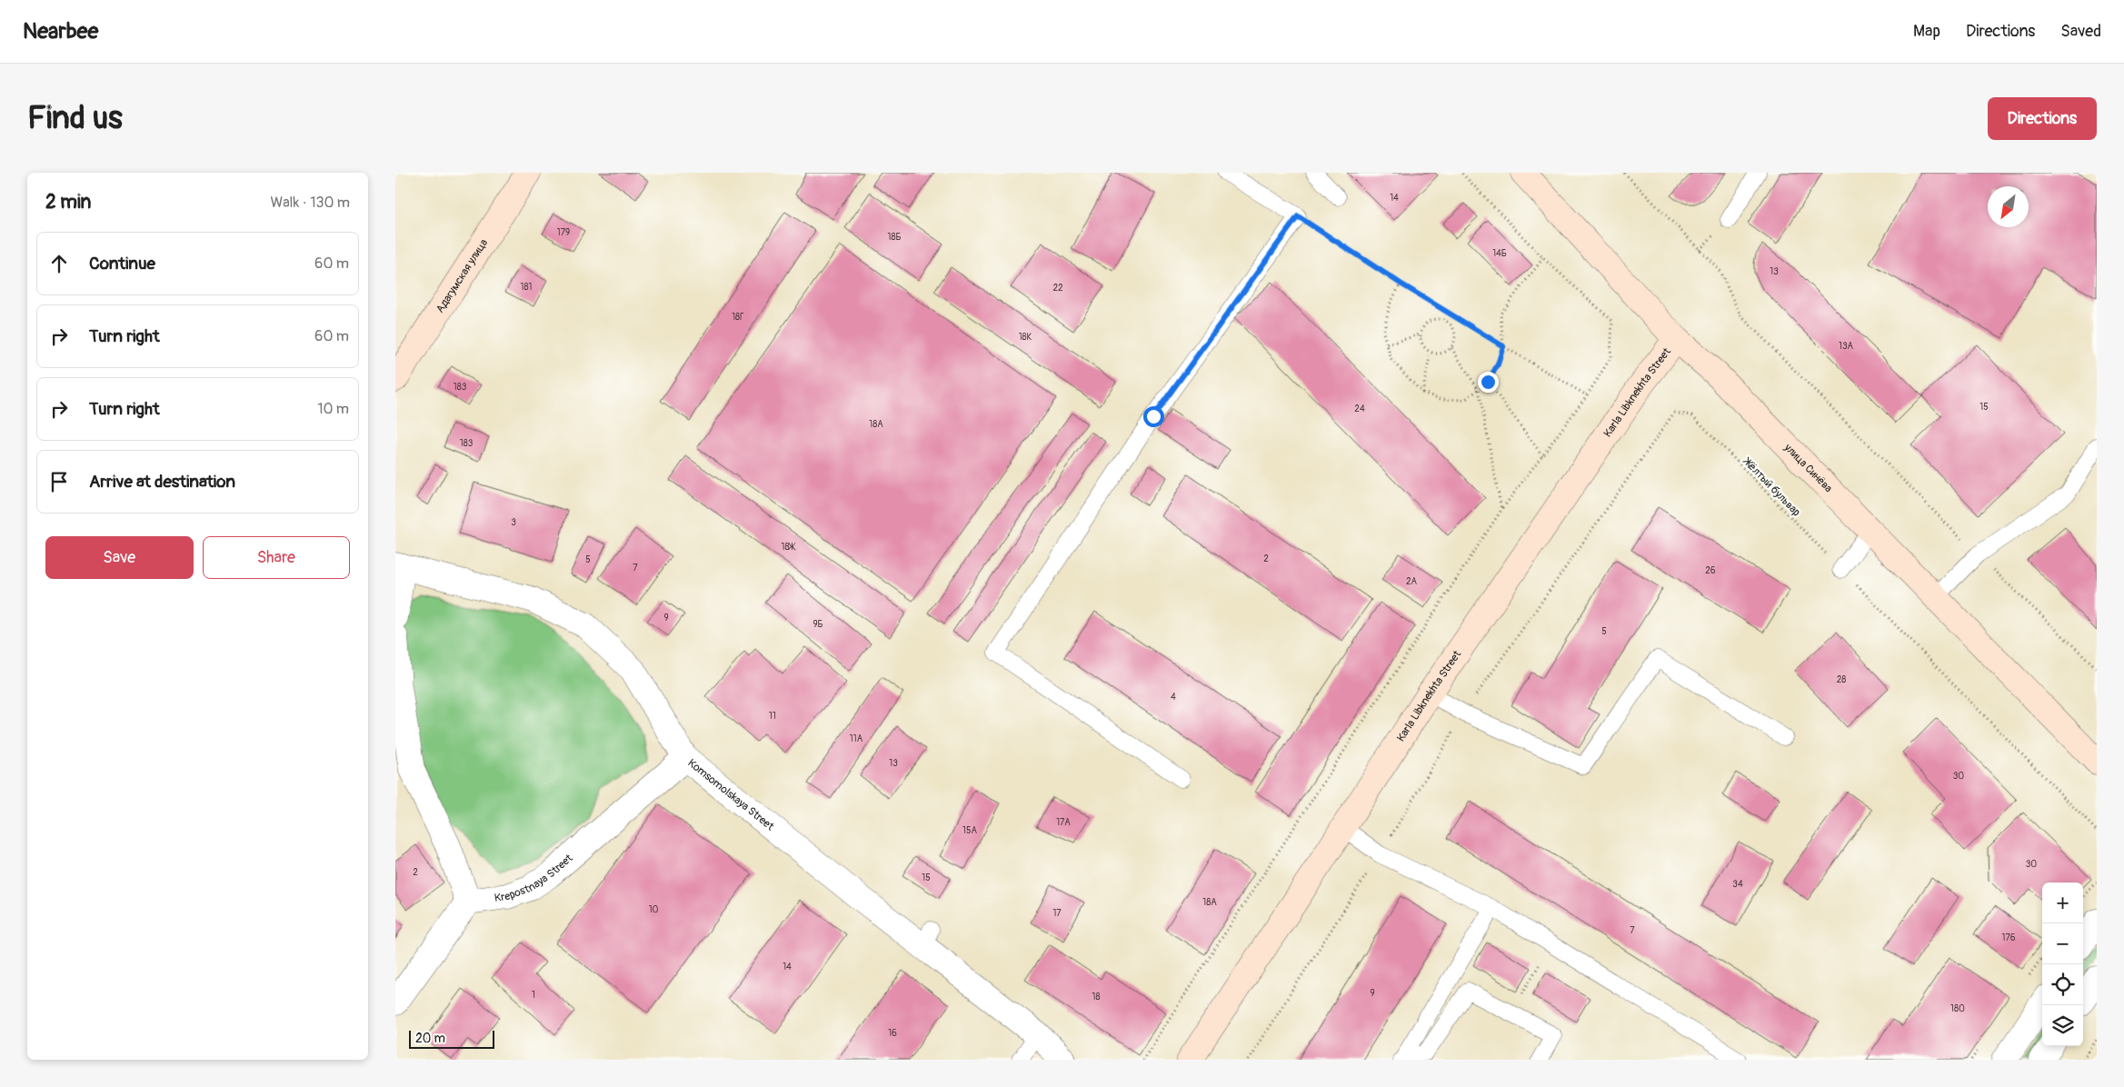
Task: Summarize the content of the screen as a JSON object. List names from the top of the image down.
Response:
{
  "streets": {
    "main road": ["Адагумская улица", "Karla Libknekhta Street", "улица Синёва"],
    "street": ["Komsomolskaya Street", "Krepostnaya Street"],
    "path": ["Жёлтый бульвар"]
  },
  "crossings": [
    ["Karla Libknekhta Street", "улица Синёва"],
    ["Komsomolskaya Street", "Krepostnaya Street"]
  ],
  "house_numbers": [
    "14",
    "179",
    "18Б",
    "14Б",
    "13",
    "181",
    "22",
    "18Г",
    "18К",
    "13А",
    "183",
    "15",
    "24",
    "18А",
    "183",
    "3",
    "18Ж",
    "2",
    "5",
    "7",
    "26",
    "2А",
    "9",
    "9Б",
    "5",
    "28",
    "4",
    "11",
    "11А",
    "13",
    "30",
    "17А",
    "15А",
    "30",
    "2",
    "15",
    "34",
    "18А",
    "10",
    "17",
    "7",
    "176",
    "14",
    "9",
    "1",
    "18",
    "180",
    "16"
  ],
  "scale_bar": "20 m",
  "north": "bottom left",
  "page": {
    "header": "Nearbee",
    "nav": ["Map", "Directions", "Saved"],
    "buttons": [
      "Directions",
      ["Save", "Share"]
    ],
    "title": "Find us",
    "heading": ["2 min", "Walk · 130 m"],
    "list": [
      ["Continue", "60 m"],
      ["Turn right", "60 m"],
      ["Turn right", "10 m"],
      "Arrive at destination"
    ],
    "map_buttons": ["+", "−"],
    "scale": "20 m"
  }
}
